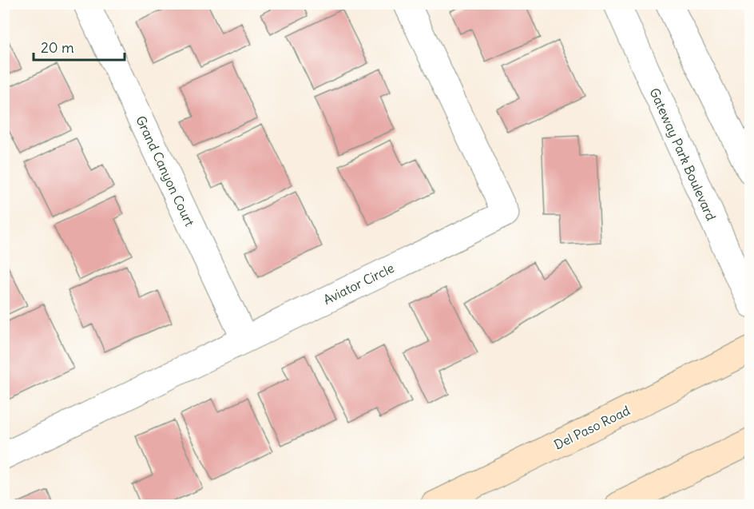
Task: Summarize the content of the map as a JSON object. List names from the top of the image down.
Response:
{
  "streets": {
    "main road": ["Del Paso Road"],
    "street": ["Gateway Park Boulevard", "Grand Canyon Court", "Aviator Circle"]
  },
  "crossings": [
    ["Grand Canyon Court", "Aviator Circle"]
  ],
  "scale_bar": "20 m"
}
